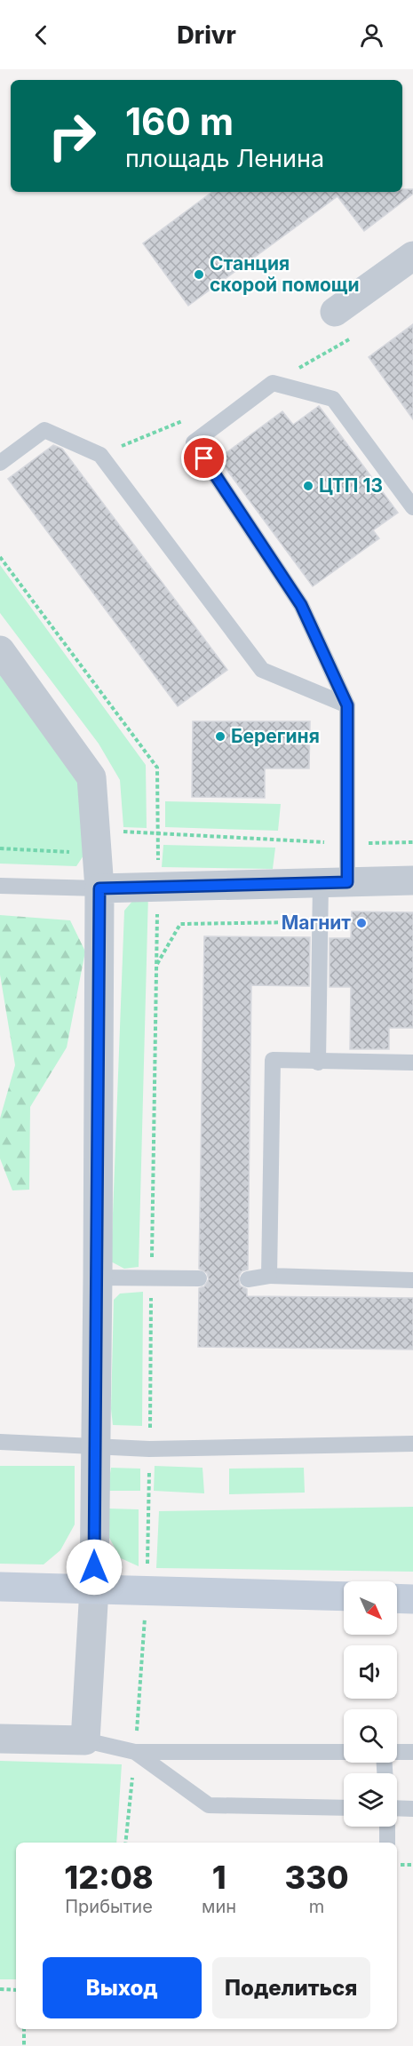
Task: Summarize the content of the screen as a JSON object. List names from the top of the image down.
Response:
{
  "places": [
    "Станция скорой помощи",
    "ЦТП 13",
    "Берегиня",
    "Магнит"
  ],
  "north": "bottom right",
  "page": {
    "header": "Drivr",
    "turn": ["160 m", "площадь Ленина"],
    "eta": [
      "12:08",
      "Прибытие",
      "1",
      "мин",
      "330",
      "m"
    ],
    "buttons": ["Выход", "Поделиться"]
  }
}
